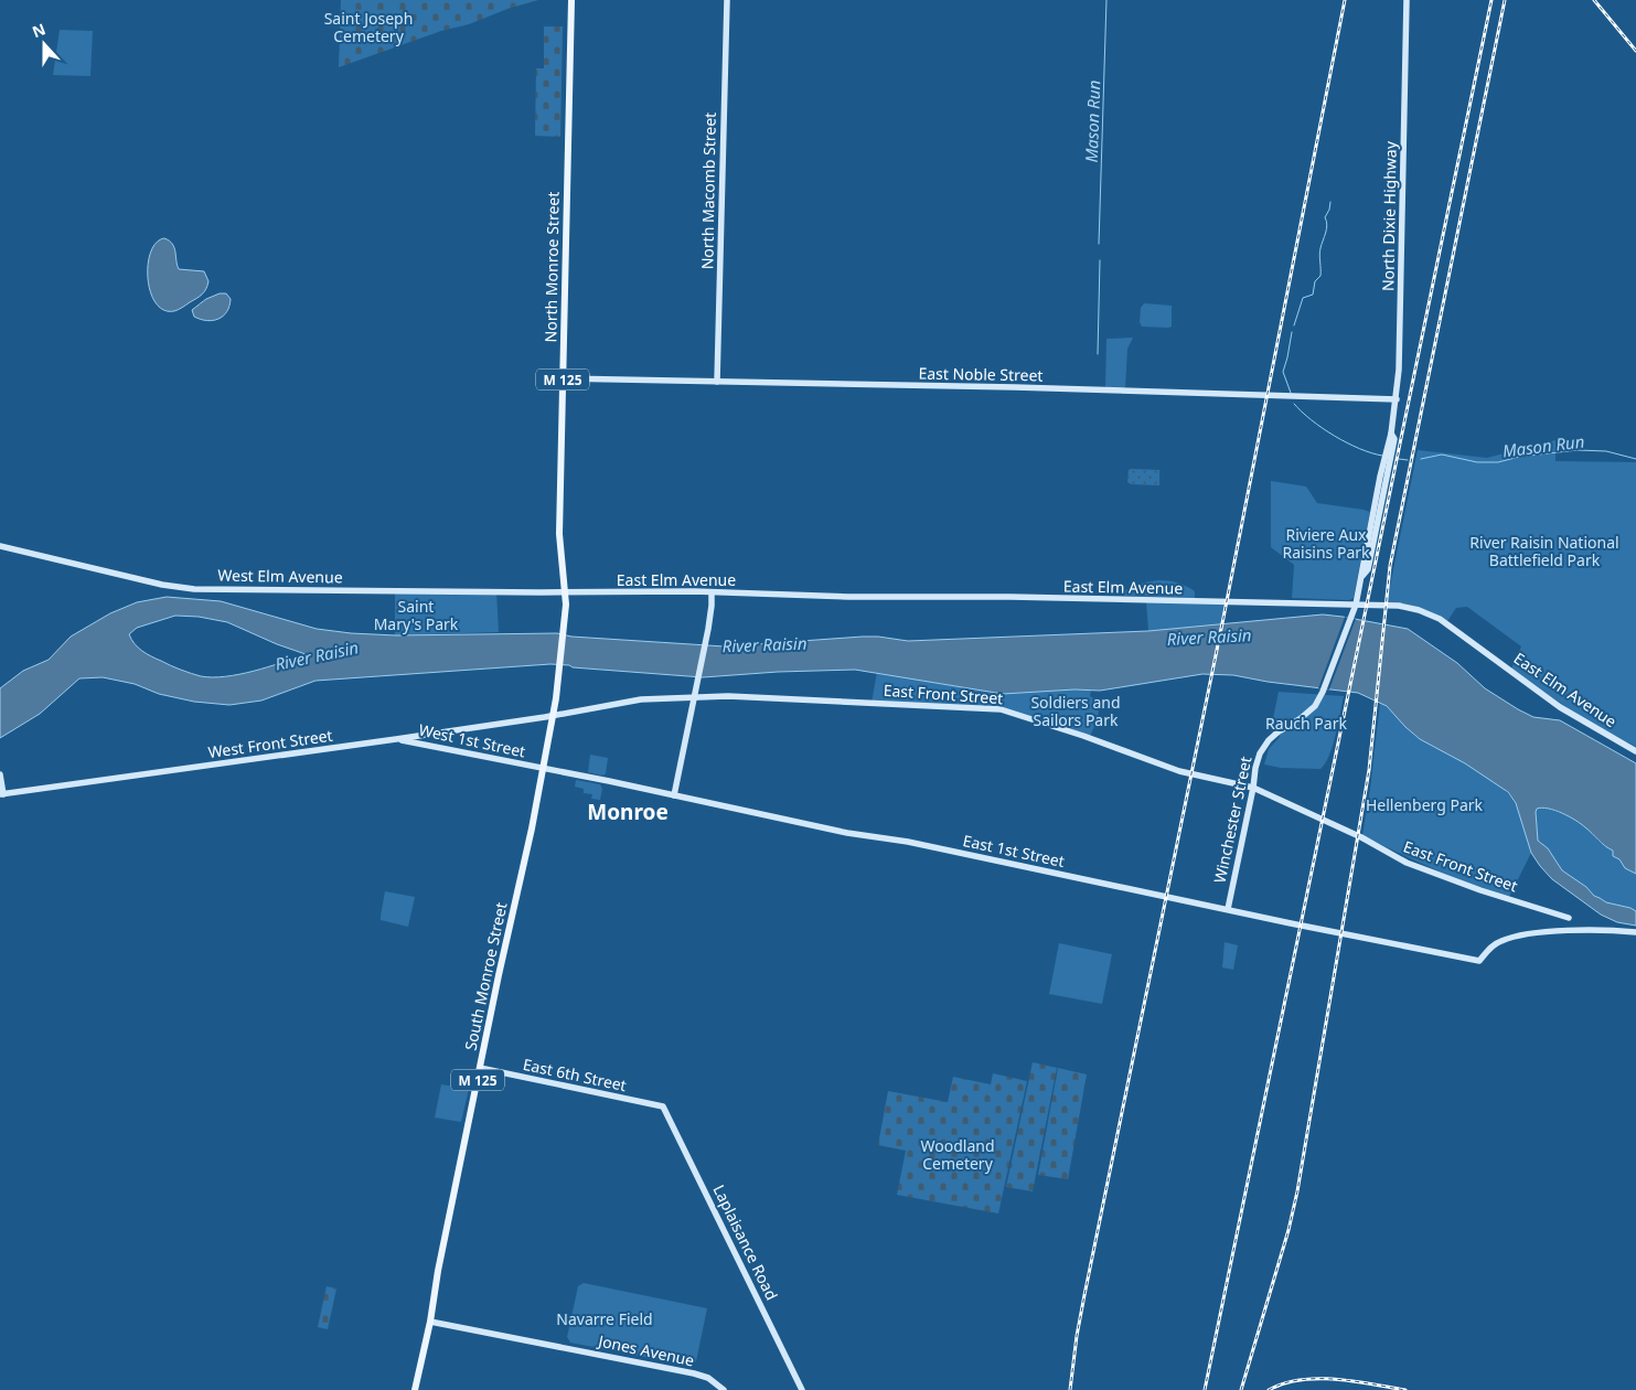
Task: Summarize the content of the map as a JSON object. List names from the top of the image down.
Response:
{
  "streets": {
    "main road": ["North Monroe Street", "M 125", "South Monroe Street"],
    "street": [
      "North Macomb Street",
      "North Dixie Highway",
      "East Noble Street",
      "West Elm Avenue",
      "East Elm Avenue",
      "East Front Street",
      "West 1st Street",
      "West Front Street",
      "Winchester Street",
      "East 1st Street",
      "East 6th Street",
      "Laplaisance Road",
      "Jones Avenue"
    ]
  },
  "crossings": [
    ["North Macomb Street", "East Noble Street"],
    ["North Dixie Highway", "East Noble Street"],
    ["North Dixie Highway", "East Elm Avenue"],
    ["North Dixie Highway", "Winchester Street"],
    ["North Monroe Street", "East Noble Street"],
    ["North Monroe Street", "West Elm Avenue"],
    ["North Monroe Street", "East Elm Avenue"],
    ["North Monroe Street", "South Monroe Street"],
    ["West Elm Avenue", "East Elm Avenue"],
    ["East Elm Avenue", "Winchester Street"],
    ["East Front Street", "West Front Street"],
    ["East Front Street", "Winchester Street"],
    ["East Front Street", "South Monroe Street"],
    ["West 1st Street", "West Front Street"],
    ["West 1st Street", "East 1st Street"],
    ["West 1st Street", "South Monroe Street"],
    ["Winchester Street", "East 1st Street"],
    ["East 1st Street", "South Monroe Street"],
    ["South Monroe Street", "East 6th Street"],
    ["South Monroe Street", "Jones Avenue"],
    ["East 6th Street", "Laplaisance Road"]
  ],
  "districts": ["Monroe"],
  "water": ["Mason Run", "River Raisin"],
  "parks": [
    "Saint Joseph Cemetery",
    "Riviere Aux Raisins Park",
    "River Raisin National Battlefield Park",
    "Saint Mary's Park",
    "Soldiers and Sailors Park",
    "Rauch Park",
    "Hellenberg Park",
    "Woodland Cemetery",
    "Navarre Field"
  ],
  "north": "top"
}
